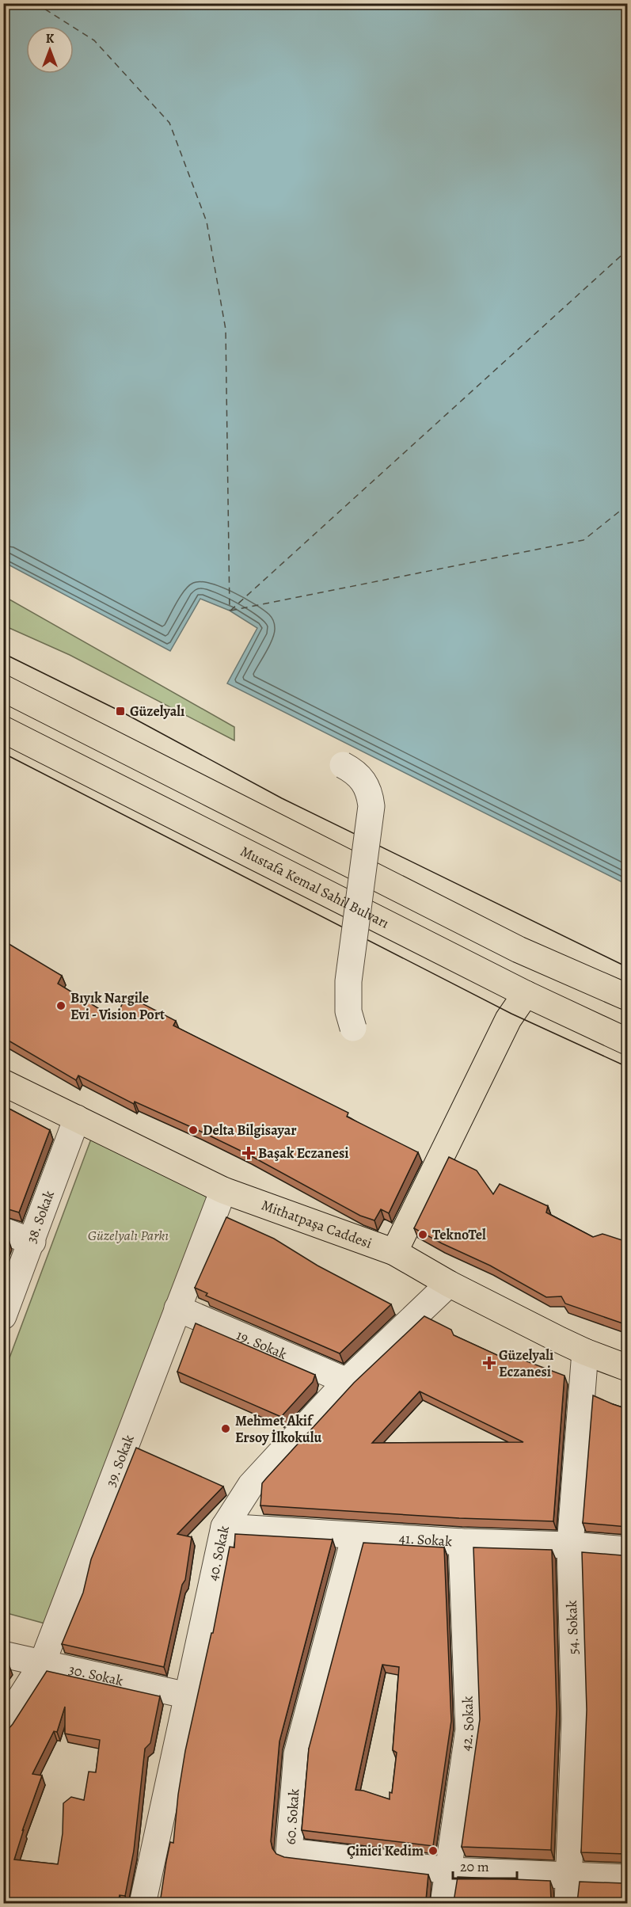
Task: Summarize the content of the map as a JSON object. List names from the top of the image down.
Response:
{
  "streets": {
    "main road": ["Mustafa Kemal Sahil Bulvarı", "Mithatpaşa Caddesi"],
    "street": [
      "38. Sokak",
      "19. Sokak",
      "39. Sokak",
      "41. Sokak",
      "40. Sokak",
      "54. Sokak",
      "30. Sokak",
      "42. Sokak",
      "60. Sokak"
    ]
  },
  "crossings": [
    ["38. Sokak", "Mithatpaşa Caddesi"],
    ["Mithatpaşa Caddesi", "39. Sokak"],
    ["Mithatpaşa Caddesi", "40. Sokak"],
    ["Mithatpaşa Caddesi", "54. Sokak"],
    ["19. Sokak", "39. Sokak"],
    ["19. Sokak", "40. Sokak"],
    ["39. Sokak", "30. Sokak"],
    ["41. Sokak", "40. Sokak"],
    ["41. Sokak", "54. Sokak"],
    ["41. Sokak", "42. Sokak"],
    ["41. Sokak", "60. Sokak"],
    ["40. Sokak", "30. Sokak"],
    ["54. Sokak", "60. Sokak"],
    ["42. Sokak", "60. Sokak"]
  ],
  "parks": ["Güzelyalı Parkı"],
  "places": {
    "transit": ["Güzelyalı"],
    "other": [
      "Bıyık Nargile Evi - Vision Port",
      "Delta Bilgisayar",
      "TeknoTel",
      "Mehmet Akif Ersoy İlkokulu",
      "Çinici Kedim"
    ],
    "health": ["Başak Eczanesi", "Güzelyalı Eczanesi"]
  },
  "scale_bar": "20 m",
  "north": "top"
}
